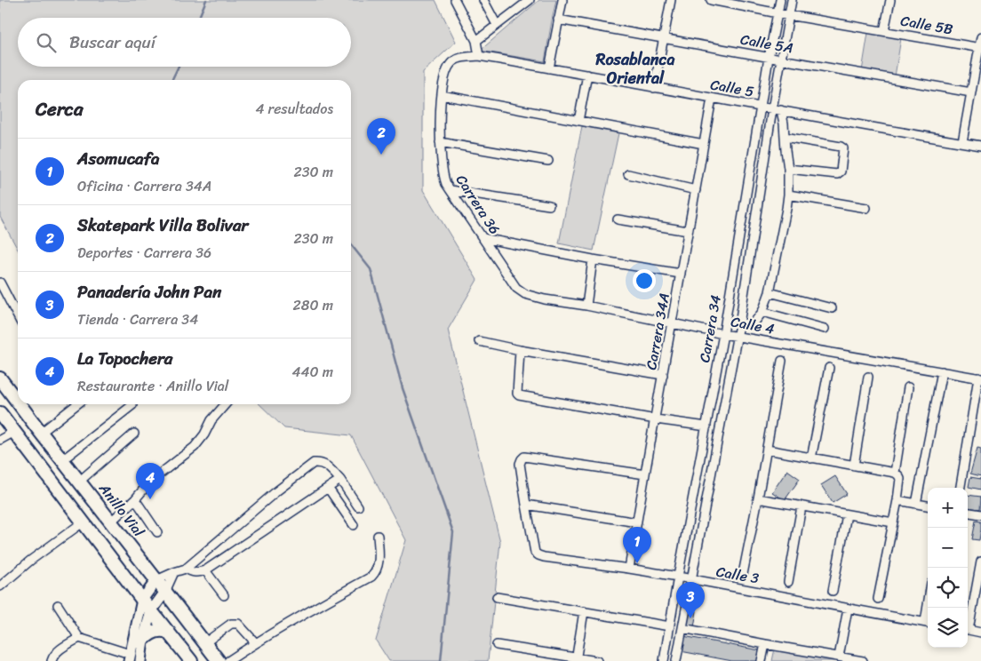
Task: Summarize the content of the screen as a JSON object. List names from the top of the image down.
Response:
{
  "streets": {
    "highway": ["Anillo Vial"],
    "street": [
      "Calle 5B",
      "Calle 5A",
      "Calle 5",
      "Carrera 36",
      "Calle 4",
      "Carrera 34",
      "Carrera 34A",
      "Calle 3"
    ]
  },
  "crossings": [
    ["Calle 5B", "Carrera 34"],
    ["Calle 5A", "Carrera 34"],
    ["Calle 5", "Carrera 36"],
    ["Calle 5", "Carrera 34"],
    ["Calle 5", "Carrera 34A"],
    ["Carrera 36", "Calle 4"],
    ["Calle 4", "Carrera 34"],
    ["Calle 4", "Carrera 34A"],
    ["Carrera 34", "Calle 3"],
    ["Carrera 34A", "Calle 3"]
  ],
  "districts": ["Rosablanca Oriental"],
  "page": {
    "search": "Buscar aquí",
    "heading": ["Cerca", "4 resultados"],
    "pins": [
      "2",
      "4",
      "1",
      "3"
    ],
    "list": [
      {
        "mark": "1",
        "name": "Asomucafa",
        "note": "Oficina · Carrera 34A",
        "value": "230 m"
      },
      {
        "mark": "2",
        "name": "Skatepark Villa Bolivar",
        "note": "Deportes · Carrera 36",
        "value": "230 m"
      },
      {
        "mark": "3",
        "name": "Panadería John Pan",
        "note": "Tienda · Carrera 34",
        "value": "280 m"
      },
      {
        "mark": "4",
        "name": "La Topochera",
        "note": "Restaurante · Anillo Vial",
        "value": "440 m"
      }
    ],
    "map_buttons": ["+", "−"]
  }
}
